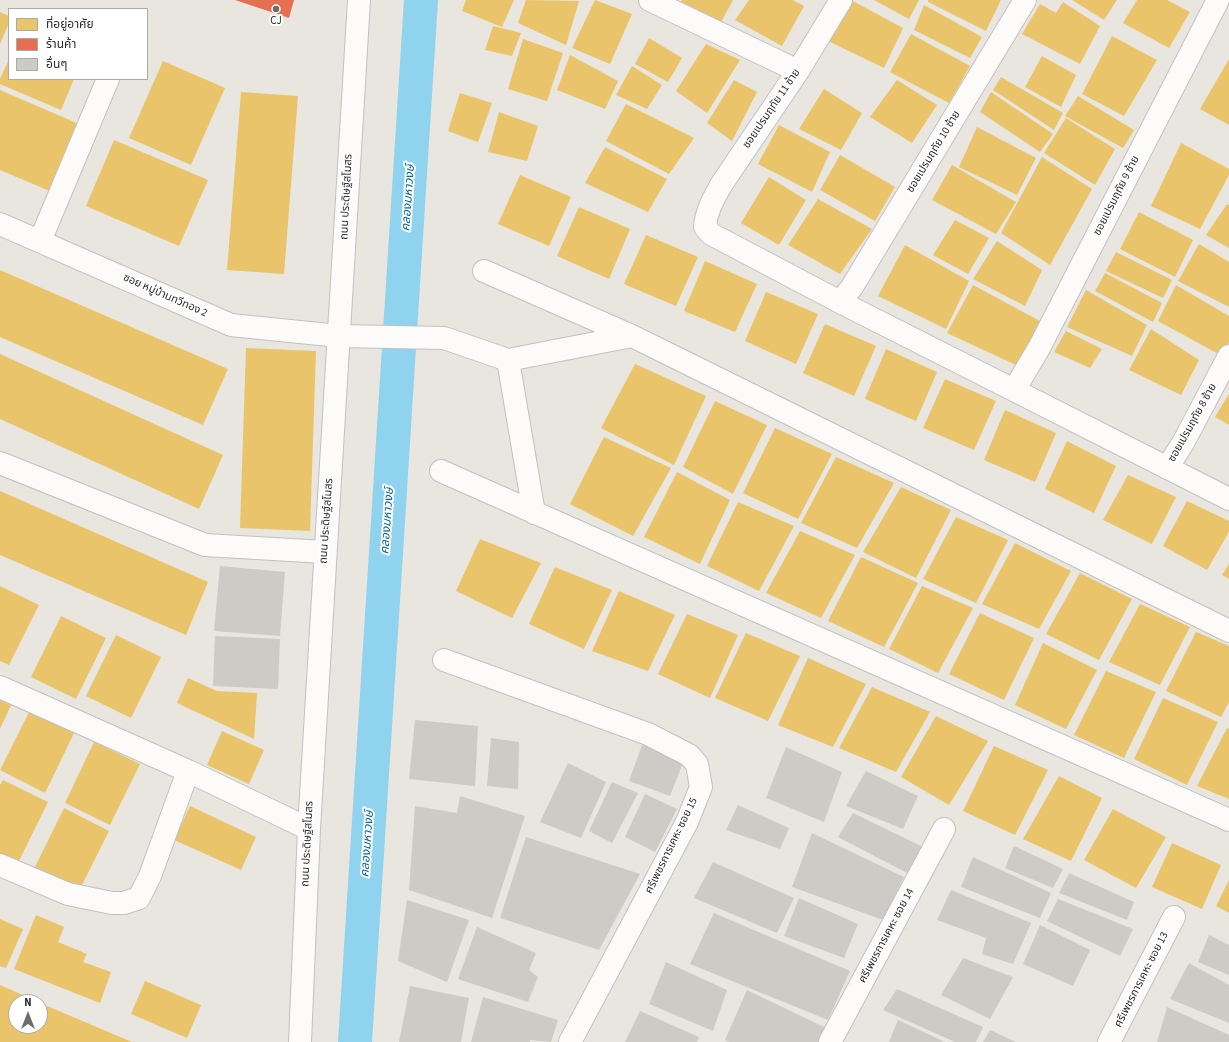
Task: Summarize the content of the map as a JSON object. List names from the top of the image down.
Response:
{
  "streets": {
    "street": [
      "ซอยเปรมฤทัย 11 ซ้าย",
      "ซอยเปรมฤทัย 10 ซ้าย",
      "ซอยเปรมฤทัย 9 ซ้าย",
      "ถนน ประดิษฐ์สโมสร",
      "ซอย หมู่บ้านทวีทอง 2",
      "ซอยเปรมฤทัย 8 ซ้าย",
      "ศรีเพชรการเคหะ ซอย 15",
      "ศรีเพชรการเคหะ ซอย 14",
      "ศรีเพชรการเคหะ ซอย 13"
    ]
  },
  "crossings": [
    ["ซอยเปรมฤทัย 11 ซ้าย", "ซอยเปรมฤทัย 10 ซ้าย"],
    ["ถนน ประดิษฐ์สโมสร", "ซอย หมู่บ้านทวีทอง 2"]
  ],
  "water": ["คลองมหาวงษ์"],
  "places": ["CJ"],
  "legend": ["ที่อยู่อาศัย", "ร้านค้า", "อื่นๆ"],
  "north": "top"
}
